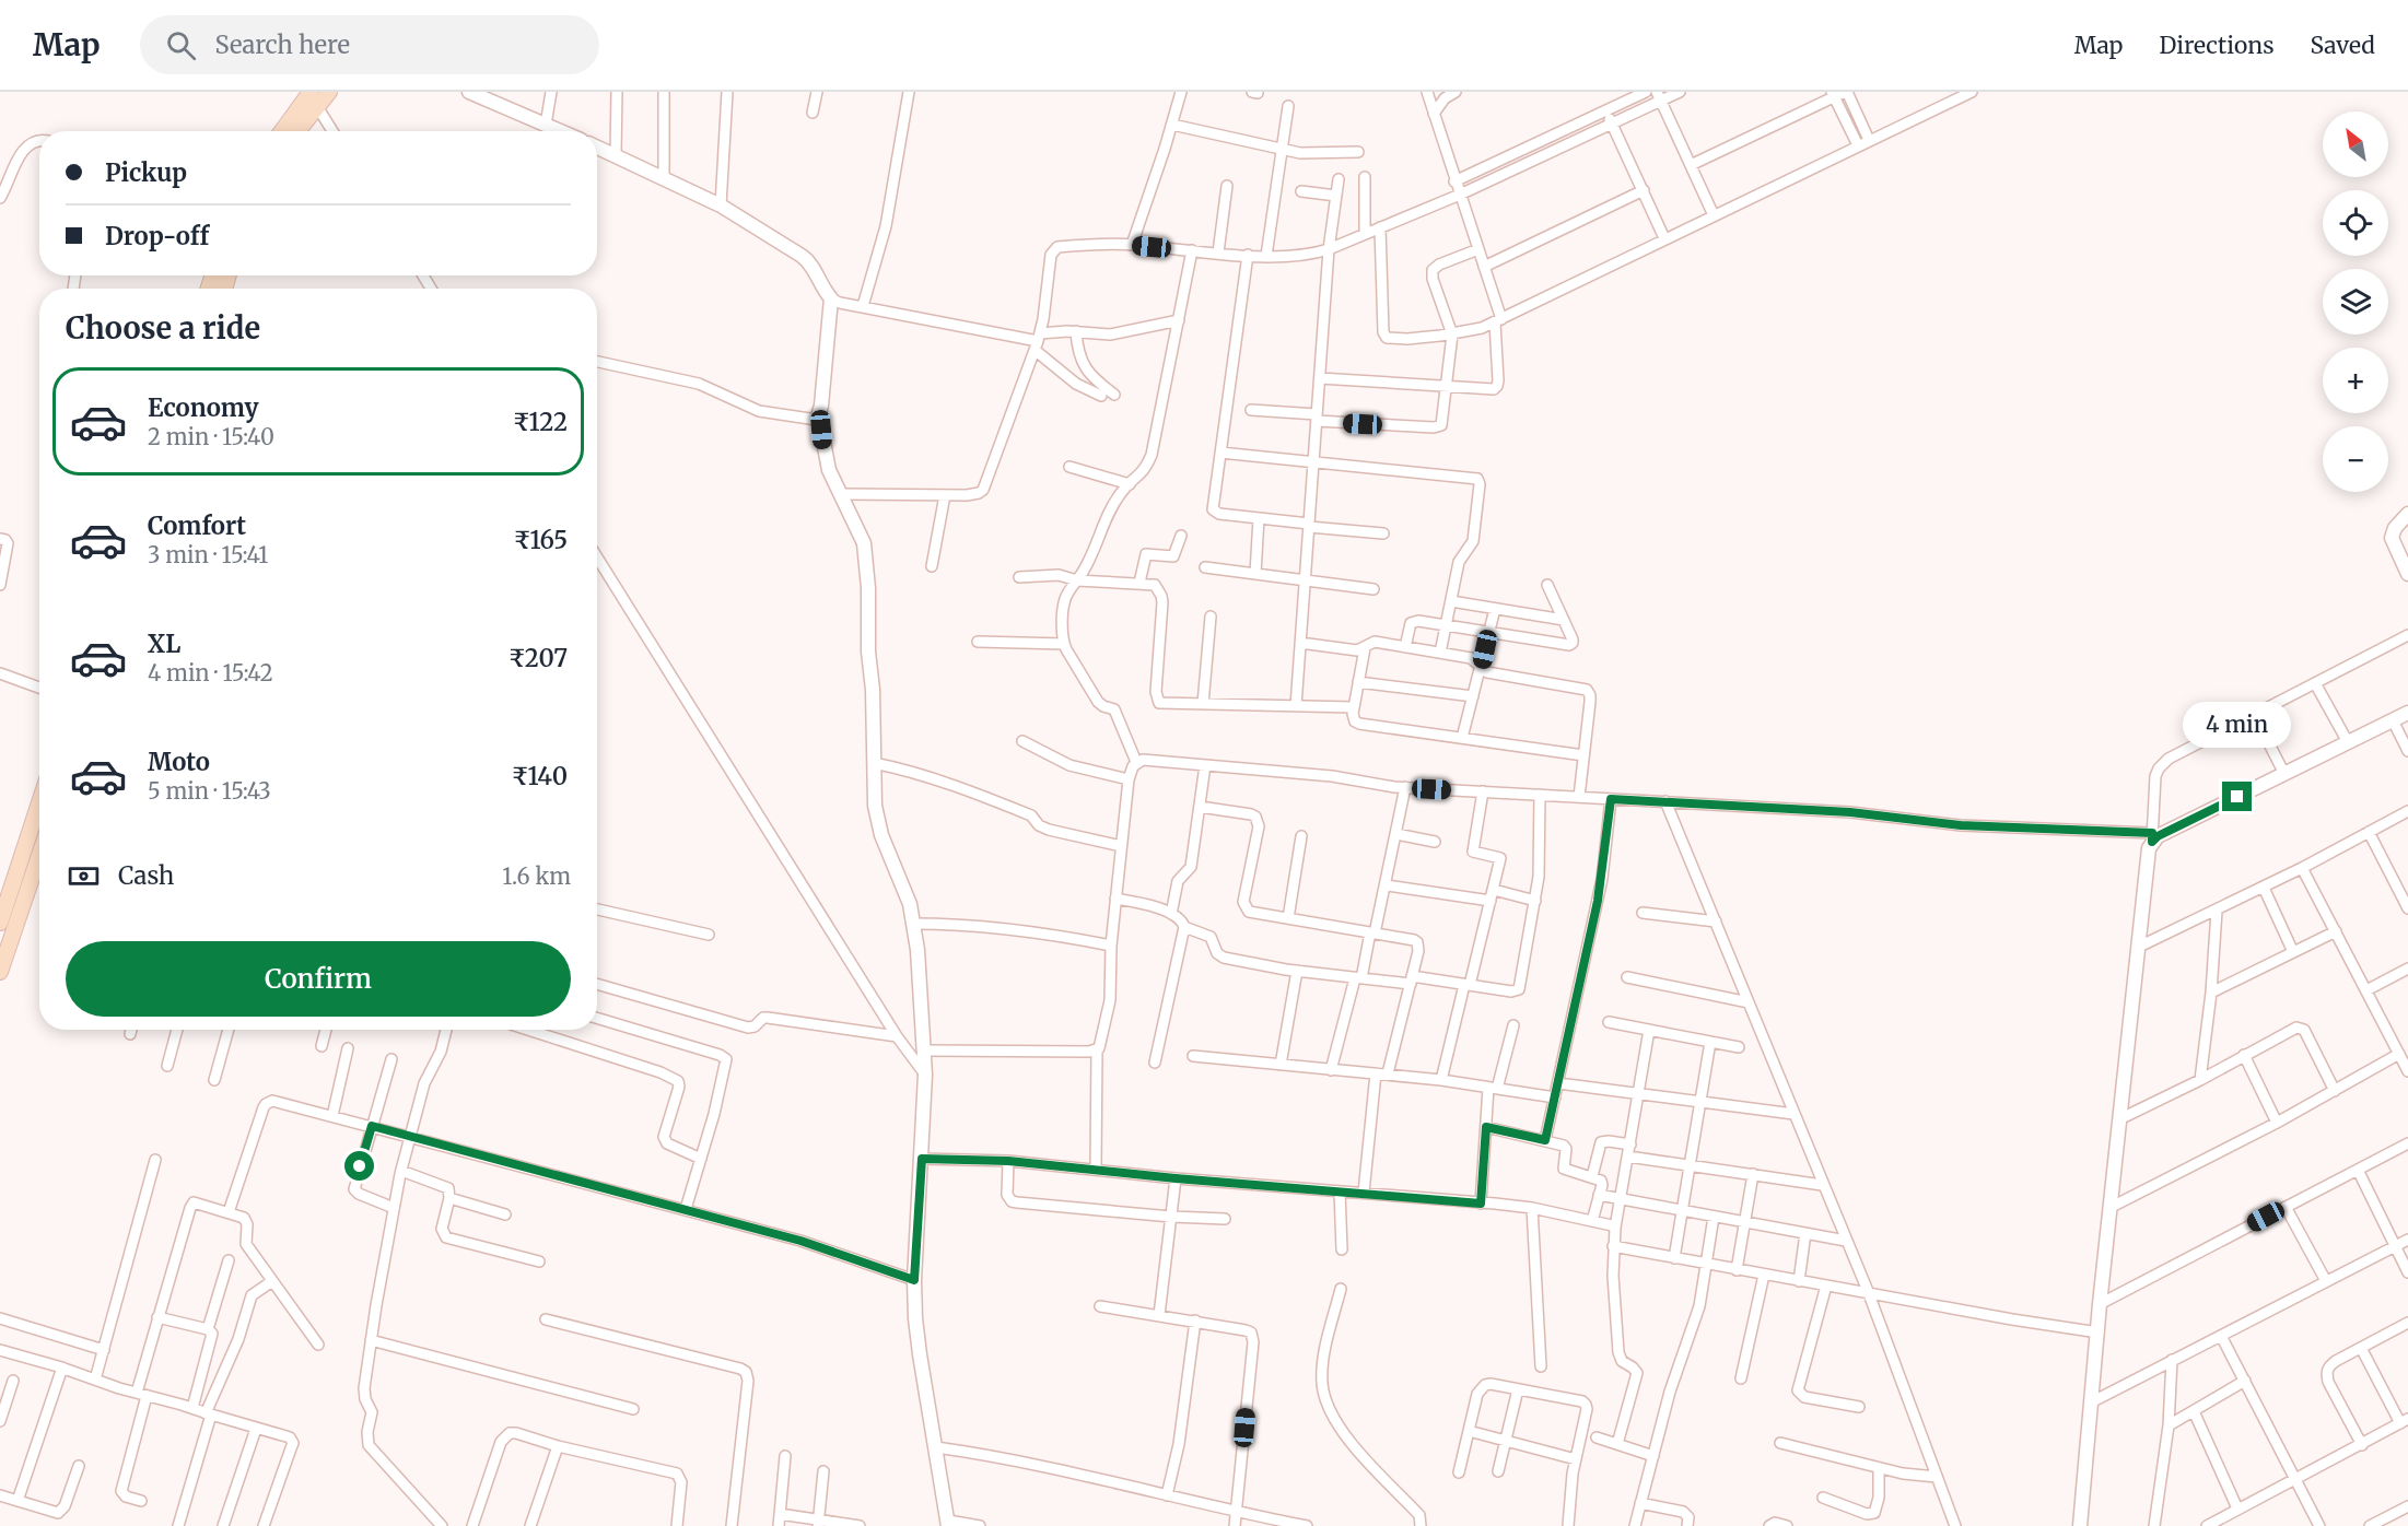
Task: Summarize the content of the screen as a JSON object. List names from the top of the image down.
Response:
{
  "north": "top left",
  "page": {
    "header": "Map",
    "search": "Search here",
    "nav": ["Map", "Directions", "Saved"],
    "map_buttons": ["+", "−"],
    "banner": ["Pickup", "Drop-off"],
    "heading": "Choose a ride",
    "list": [
      {
        "name": "Economy",
        "note": "2 min · 15:40",
        "value": "₹122"
      },
      {
        "name": "Comfort",
        "note": "3 min · 15:41",
        "value": "₹165"
      },
      {
        "name": "XL",
        "note": "4 min · 15:42",
        "value": "₹207"
      },
      {
        "name": "Moto",
        "note": "5 min · 15:43",
        "value": "₹140"
      }
    ],
    "bubble": "4 min",
    "pay": ["Cash", "1.6 km"],
    "buttons": "Confirm"
  }
}
